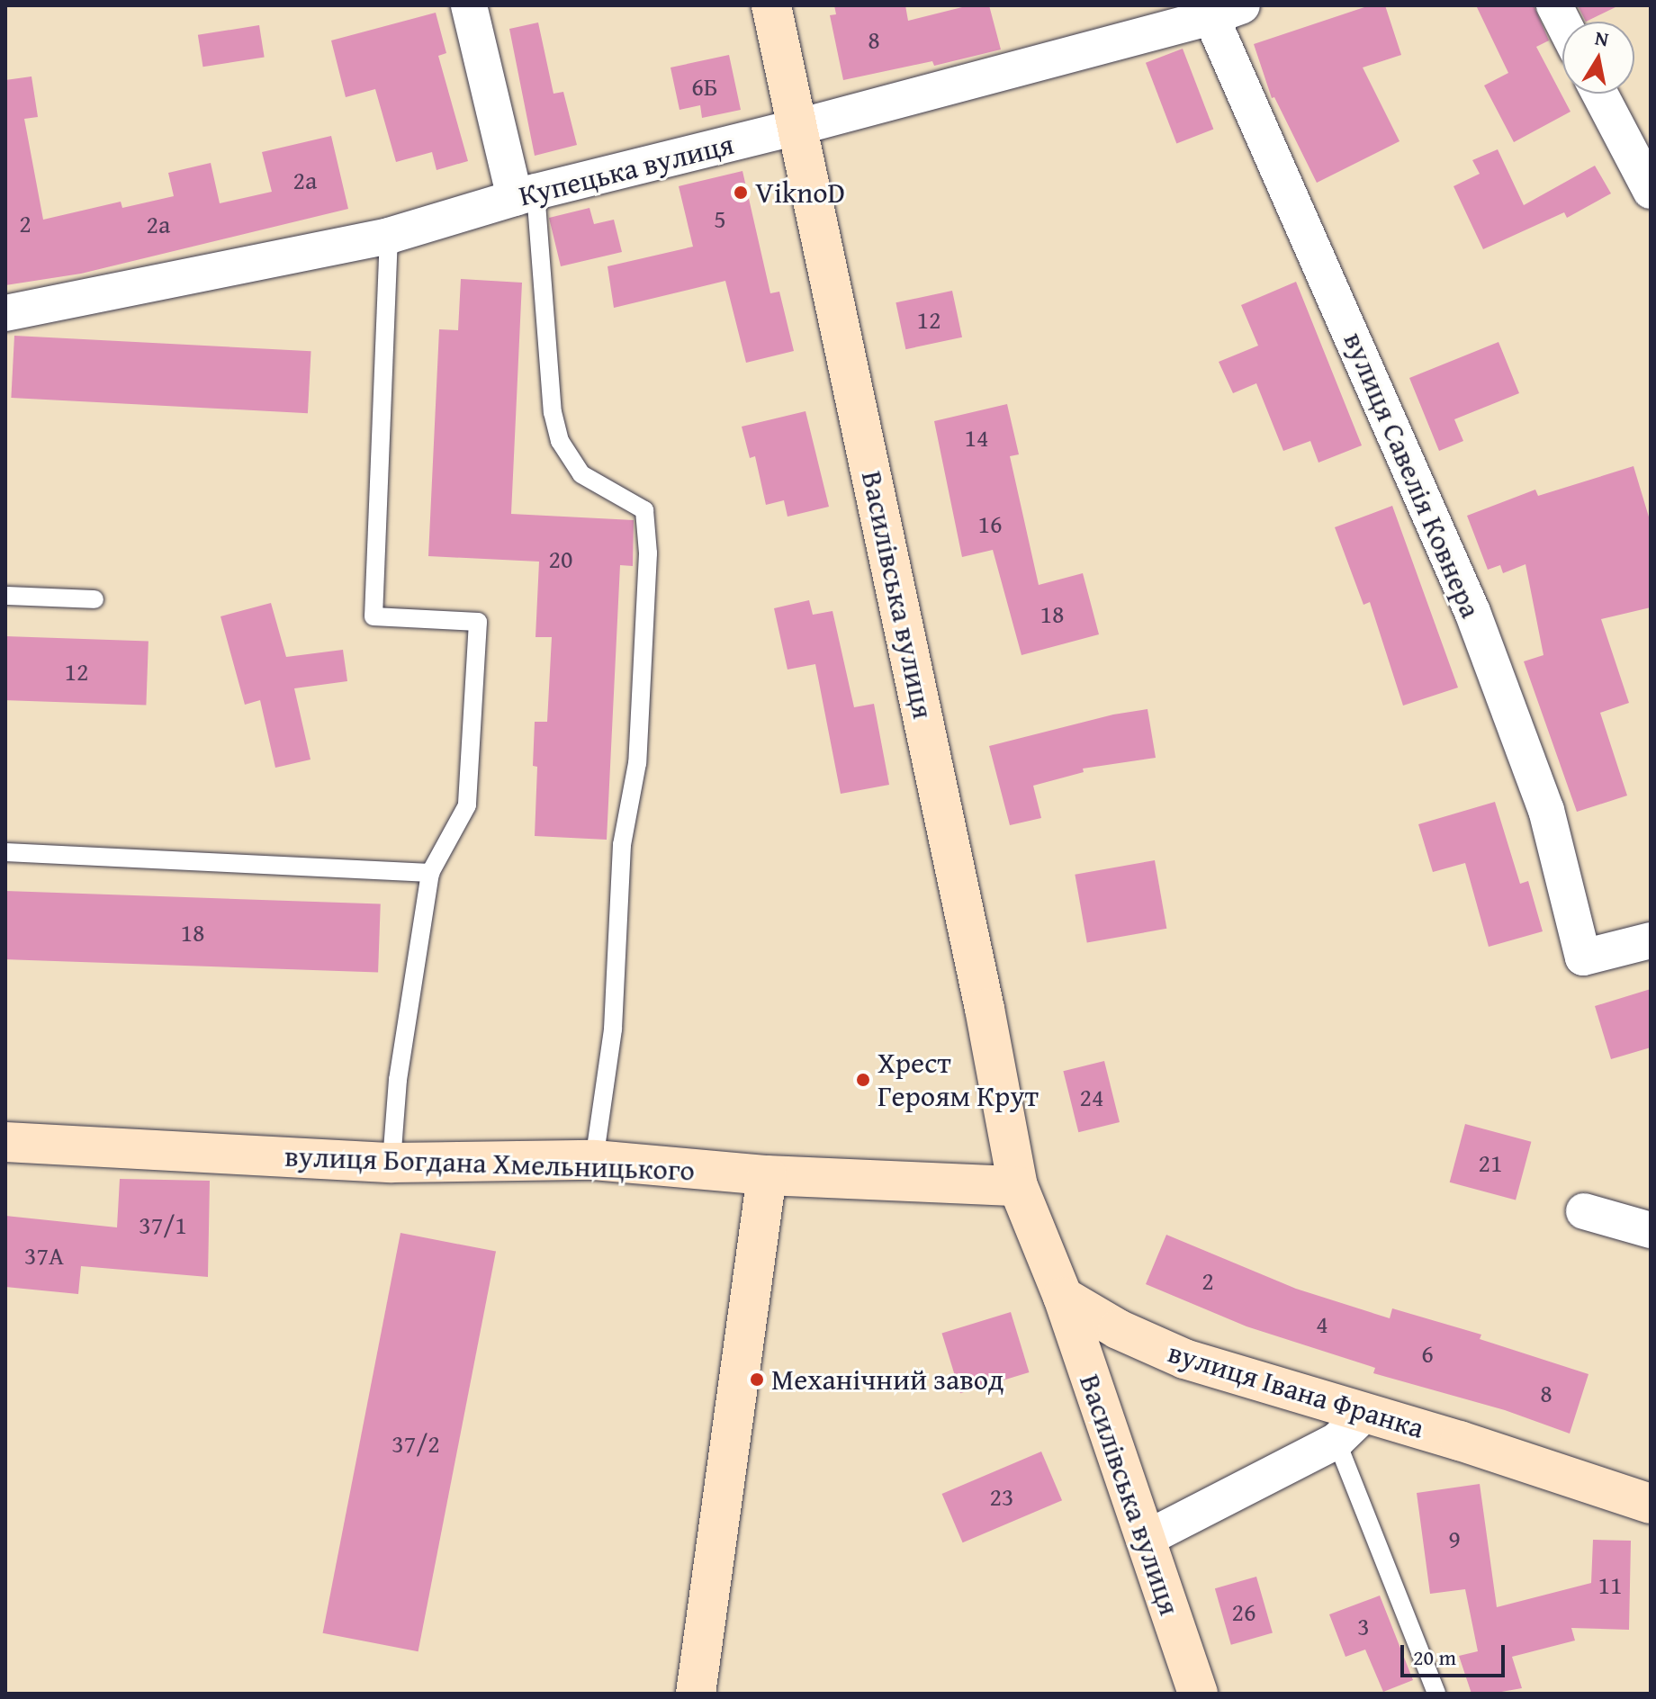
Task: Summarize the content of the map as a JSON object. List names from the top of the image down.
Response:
{
  "streets": {
    "street": [
      "Купецька вулиця",
      "вулиця Савелія Ковнера",
      "Василівська вулиця",
      "вулиця Богдана Хмельницького",
      "вулиця Івана Франка"
    ]
  },
  "crossings": [
    ["Купецька вулиця", "вулиця Савелія Ковнера"],
    ["Купецька вулиця", "Василівська вулиця"],
    ["Василівська вулиця", "вулиця Богдана Хмельницького"],
    ["Василівська вулиця", "вулиця Івана Франка"]
  ],
  "places": ["ViknoD", "Хрест Героям Крут", "Механічний завод"],
  "house_numbers": [
    "8",
    "6Б",
    "2а",
    "5",
    "2",
    "2а",
    "12",
    "14",
    "16",
    "20",
    "18",
    "12",
    "18",
    "24",
    "21",
    "37/1",
    "37А",
    "2",
    "4",
    "6",
    "8",
    "37/2",
    "23",
    "9",
    "11",
    "26",
    "3"
  ],
  "scale_bar": "20 m",
  "north": "top"
}
